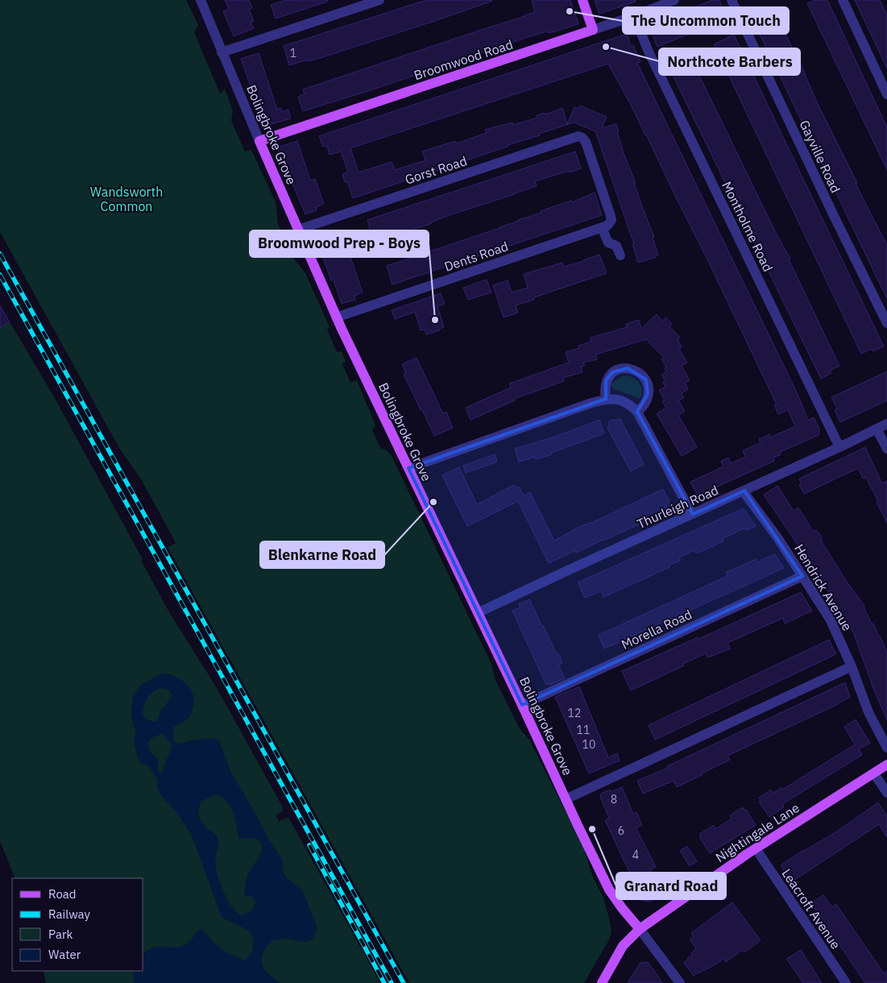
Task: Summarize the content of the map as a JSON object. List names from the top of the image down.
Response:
{
  "streets": {
    "main road": ["Broomwood Road", "Bolingbroke Grove", "Nightingale Lane"],
    "street": [
      "Gayville Road",
      "Gorst Road",
      "Montholme Road",
      "Dents Road",
      "Thurleigh Road",
      "Hendrick Avenue",
      "Morella Road",
      "Leacroft Avenue"
    ]
  },
  "crossings": [
    ["Broomwood Road", "Bolingbroke Grove"],
    ["Broomwood Road", "Montholme Road"],
    ["Bolingbroke Grove", "Gorst Road"],
    ["Bolingbroke Grove", "Dents Road"],
    ["Bolingbroke Grove", "Thurleigh Road"],
    ["Bolingbroke Grove", "Morella Road"],
    ["Bolingbroke Grove", "Nightingale Lane"],
    ["Gorst Road", "Dents Road"],
    ["Montholme Road", "Thurleigh Road"],
    ["Thurleigh Road", "Hendrick Avenue"],
    ["Hendrick Avenue", "Morella Road"],
    ["Nightingale Lane", "Leacroft Avenue"]
  ],
  "parks": ["Wandsworth Common"],
  "places": [
    "The Uncommon Touch",
    "Northcote Barbers",
    "Broomwood Prep - Boys",
    "Blenkarne Road",
    "Granard Road"
  ],
  "house_numbers": [
    "1",
    "12",
    "11",
    "10",
    "8",
    "6",
    "4"
  ],
  "legend": [
    "Road",
    "Railway",
    "Park",
    "Water"
  ]
}
